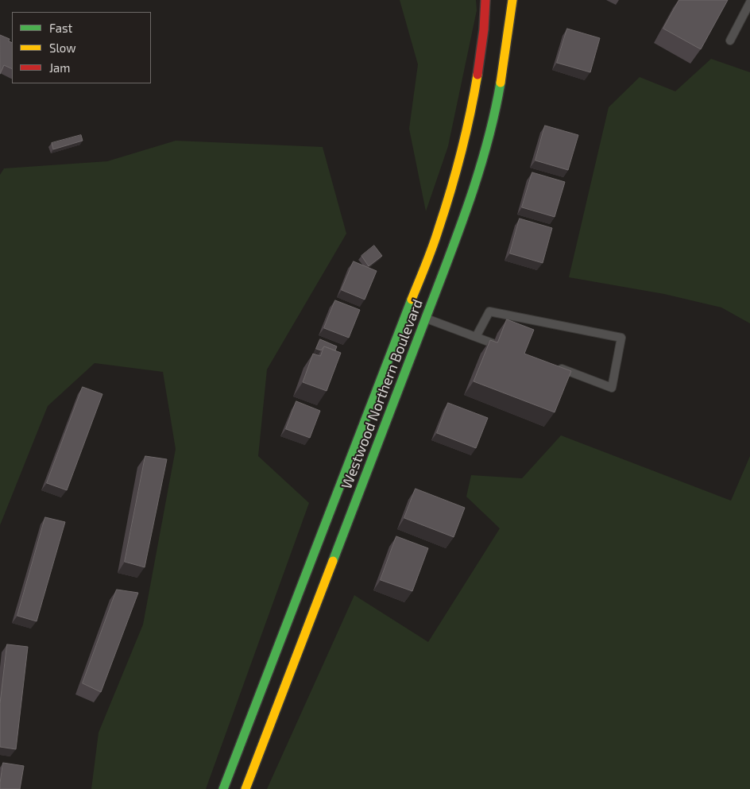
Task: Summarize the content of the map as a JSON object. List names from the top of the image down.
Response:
{
  "streets": {
    "main road": ["Westwood Northern Boulevard"]
  },
  "legend": ["Fast", "Slow", "Jam"]
}
